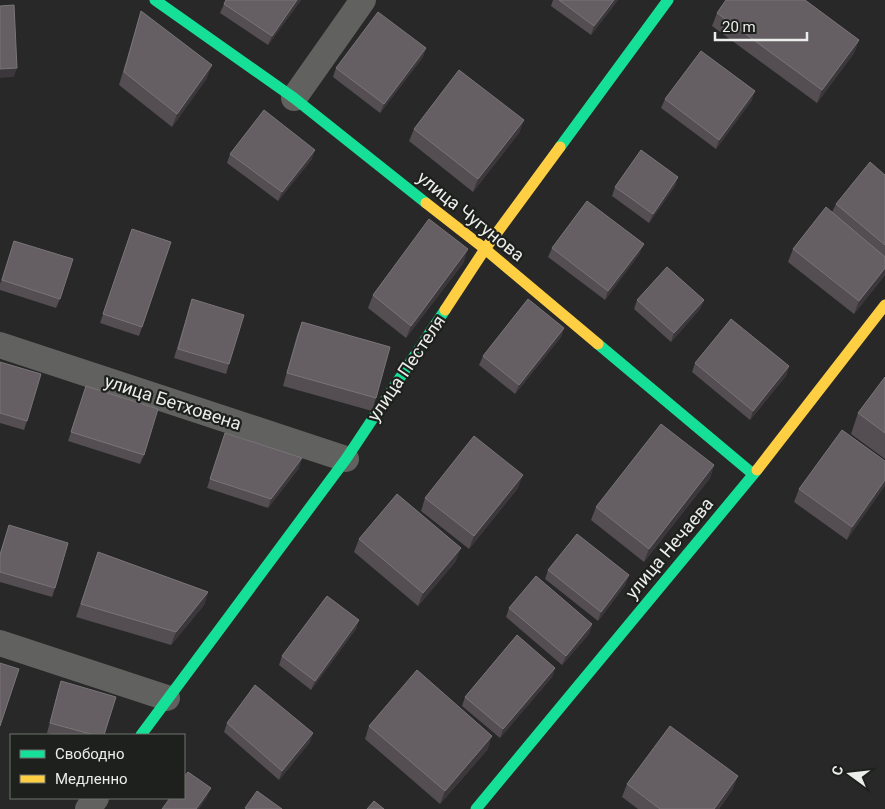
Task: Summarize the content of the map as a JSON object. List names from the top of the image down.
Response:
{
  "streets": {
    "street": [
      "улица Чугунова",
      "улица Пестеля",
      "улица Бетховена",
      "улица Нечаева"
    ]
  },
  "crossings": [
    ["улица Чугунова", "улица Пестеля"],
    ["улица Чугунова", "улица Нечаева"],
    ["улица Пестеля", "улица Бетховена"]
  ],
  "legend": ["Свободно", "Медленно"],
  "scale_bar": "20 m",
  "north": "left"
}
